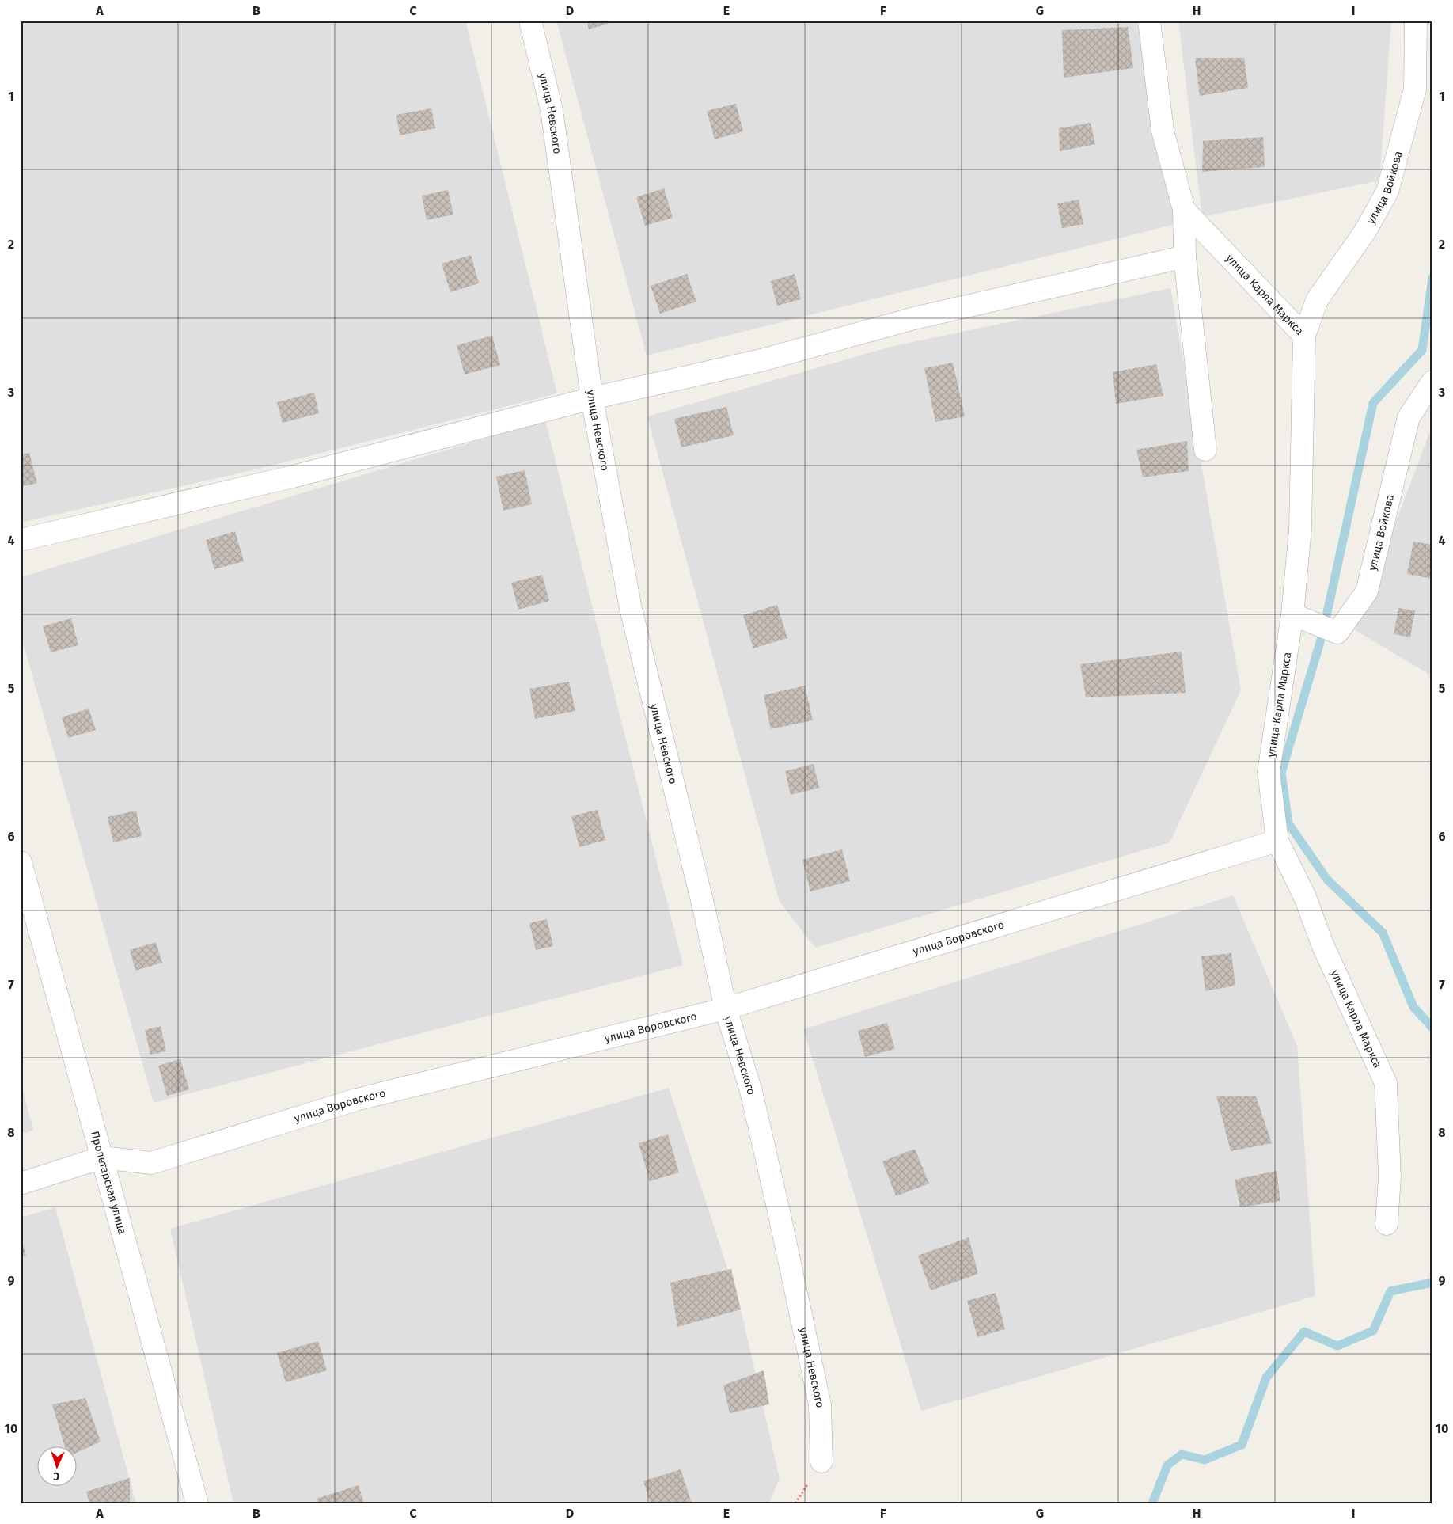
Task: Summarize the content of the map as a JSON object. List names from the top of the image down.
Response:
{
  "streets": {
    "street": [
      "улица Невского",
      "улица Войкова",
      "улица Карла Маркса",
      "улица Воровского",
      "Пролетарская улица"
    ]
  },
  "crossings": [
    ["улица Невского", "улица Воровского"],
    ["улица Войкова", "улица Карла Маркса"],
    ["улица Карла Маркса", "улица Воровского"],
    ["улица Воровского", "Пролетарская улица"]
  ],
  "north": "bottom",
  "grid": {
    "columns": [
      "A",
      "B",
      "C",
      "D",
      "E",
      "F",
      "G",
      "H",
      "I"
    ],
    "rows": [
      "1",
      "2",
      "3",
      "4",
      "5",
      "6",
      "7",
      "8",
      "9",
      "10"
    ]
  }
}
